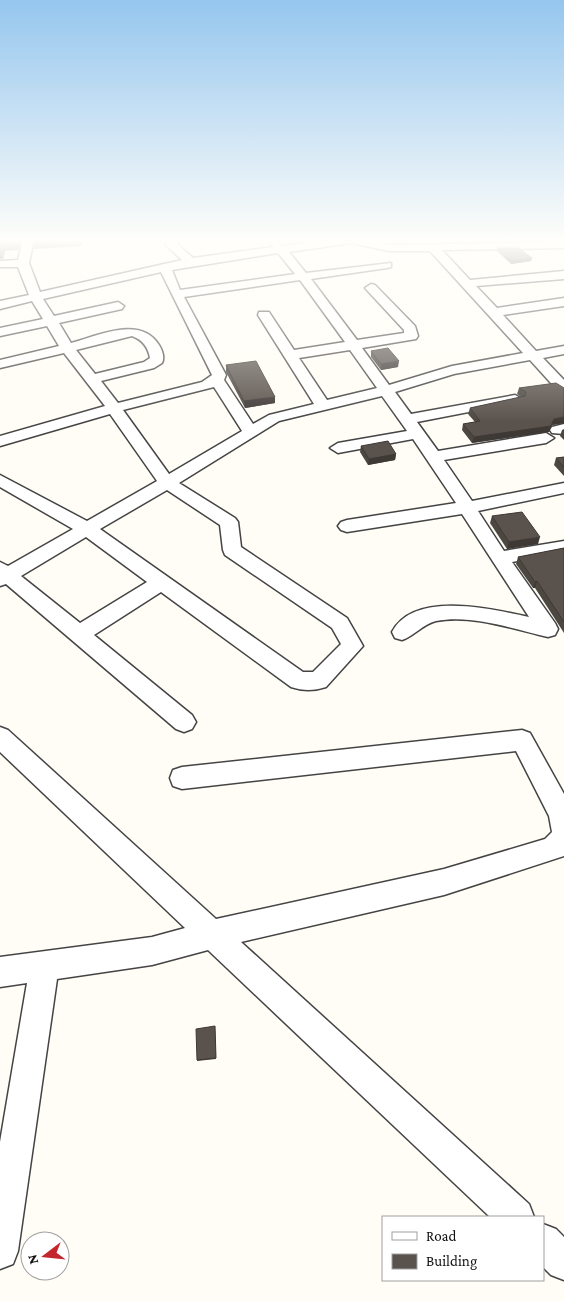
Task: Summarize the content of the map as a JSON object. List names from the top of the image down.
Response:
{
  "legend": ["Road", "Building"],
  "north": "left"
}
